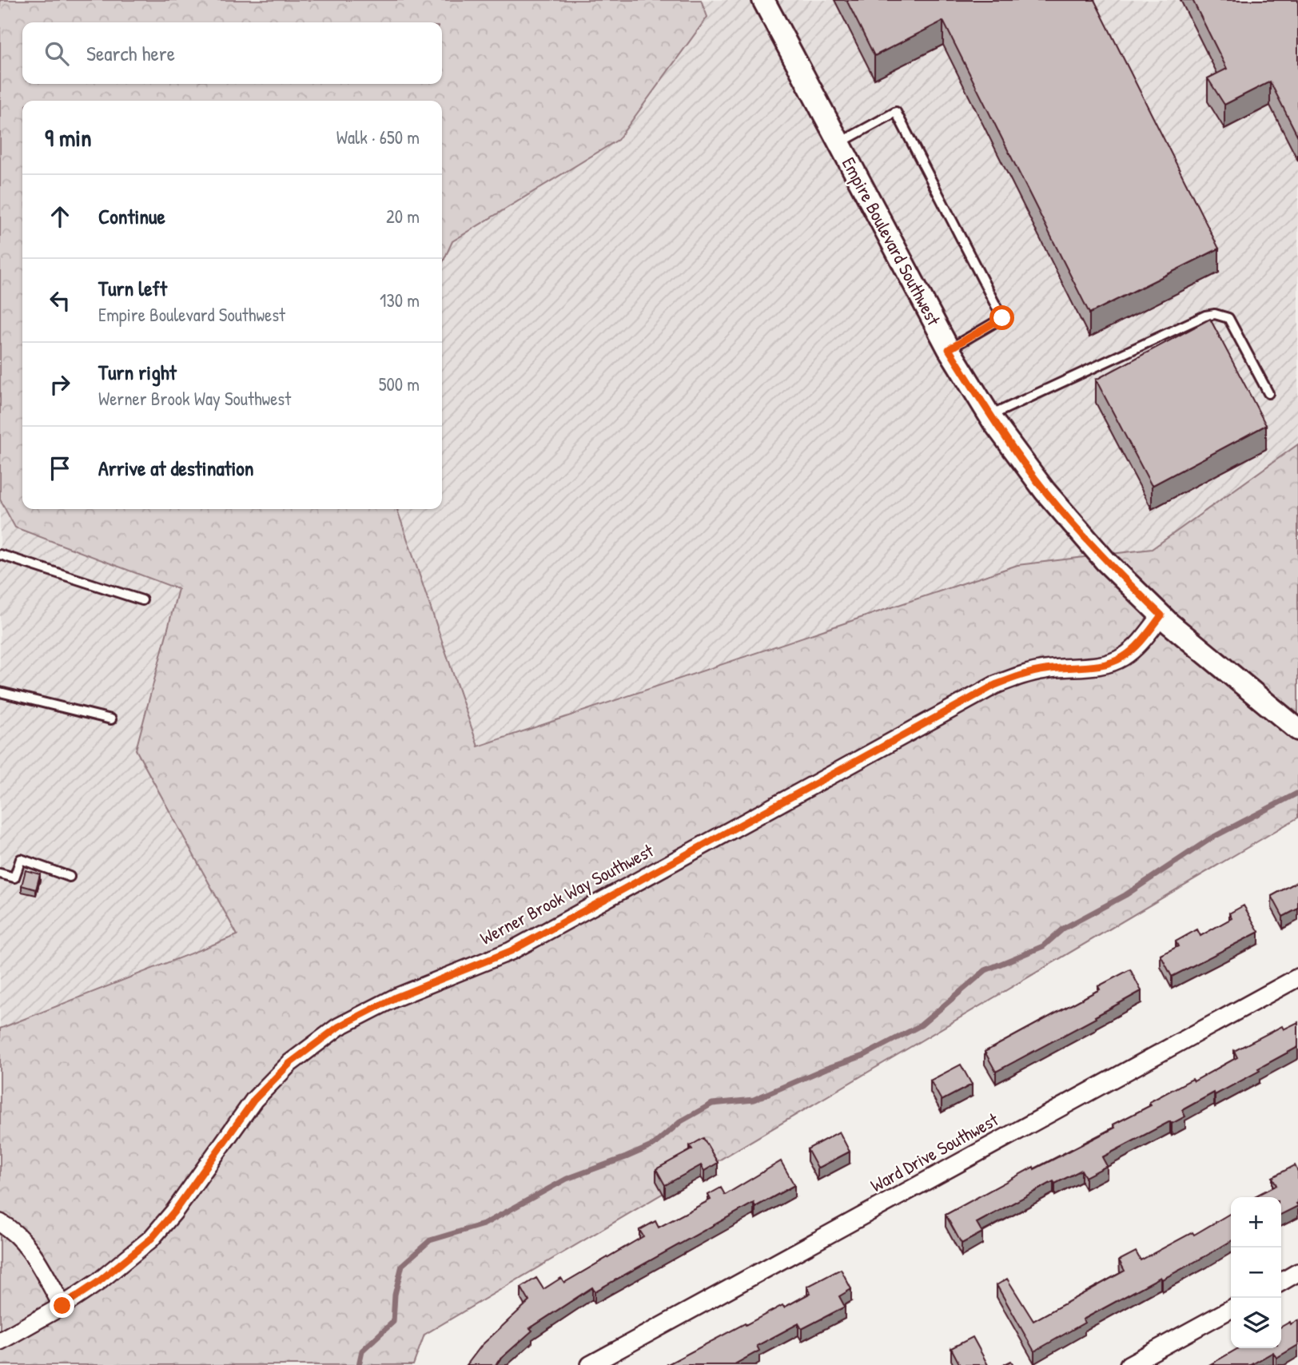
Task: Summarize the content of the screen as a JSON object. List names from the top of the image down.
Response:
{
  "streets": {
    "street": ["Empire Boulevard Southwest", "Werner Brook Way Southwest", "Ward Drive Southwest"]
  },
  "crossings": [
    ["Empire Boulevard Southwest", "Werner Brook Way Southwest"]
  ],
  "page": {
    "search": "Search here",
    "heading": ["9 min", "Walk · 650 m"],
    "list": [
      ["Continue", "20 m"],
      ["Turn left", "Empire Boulevard Southwest", "130 m"],
      ["Turn right", "Werner Brook Way Southwest", "500 m"],
      "Arrive at destination"
    ],
    "map_buttons": ["+", "−"]
  }
}
